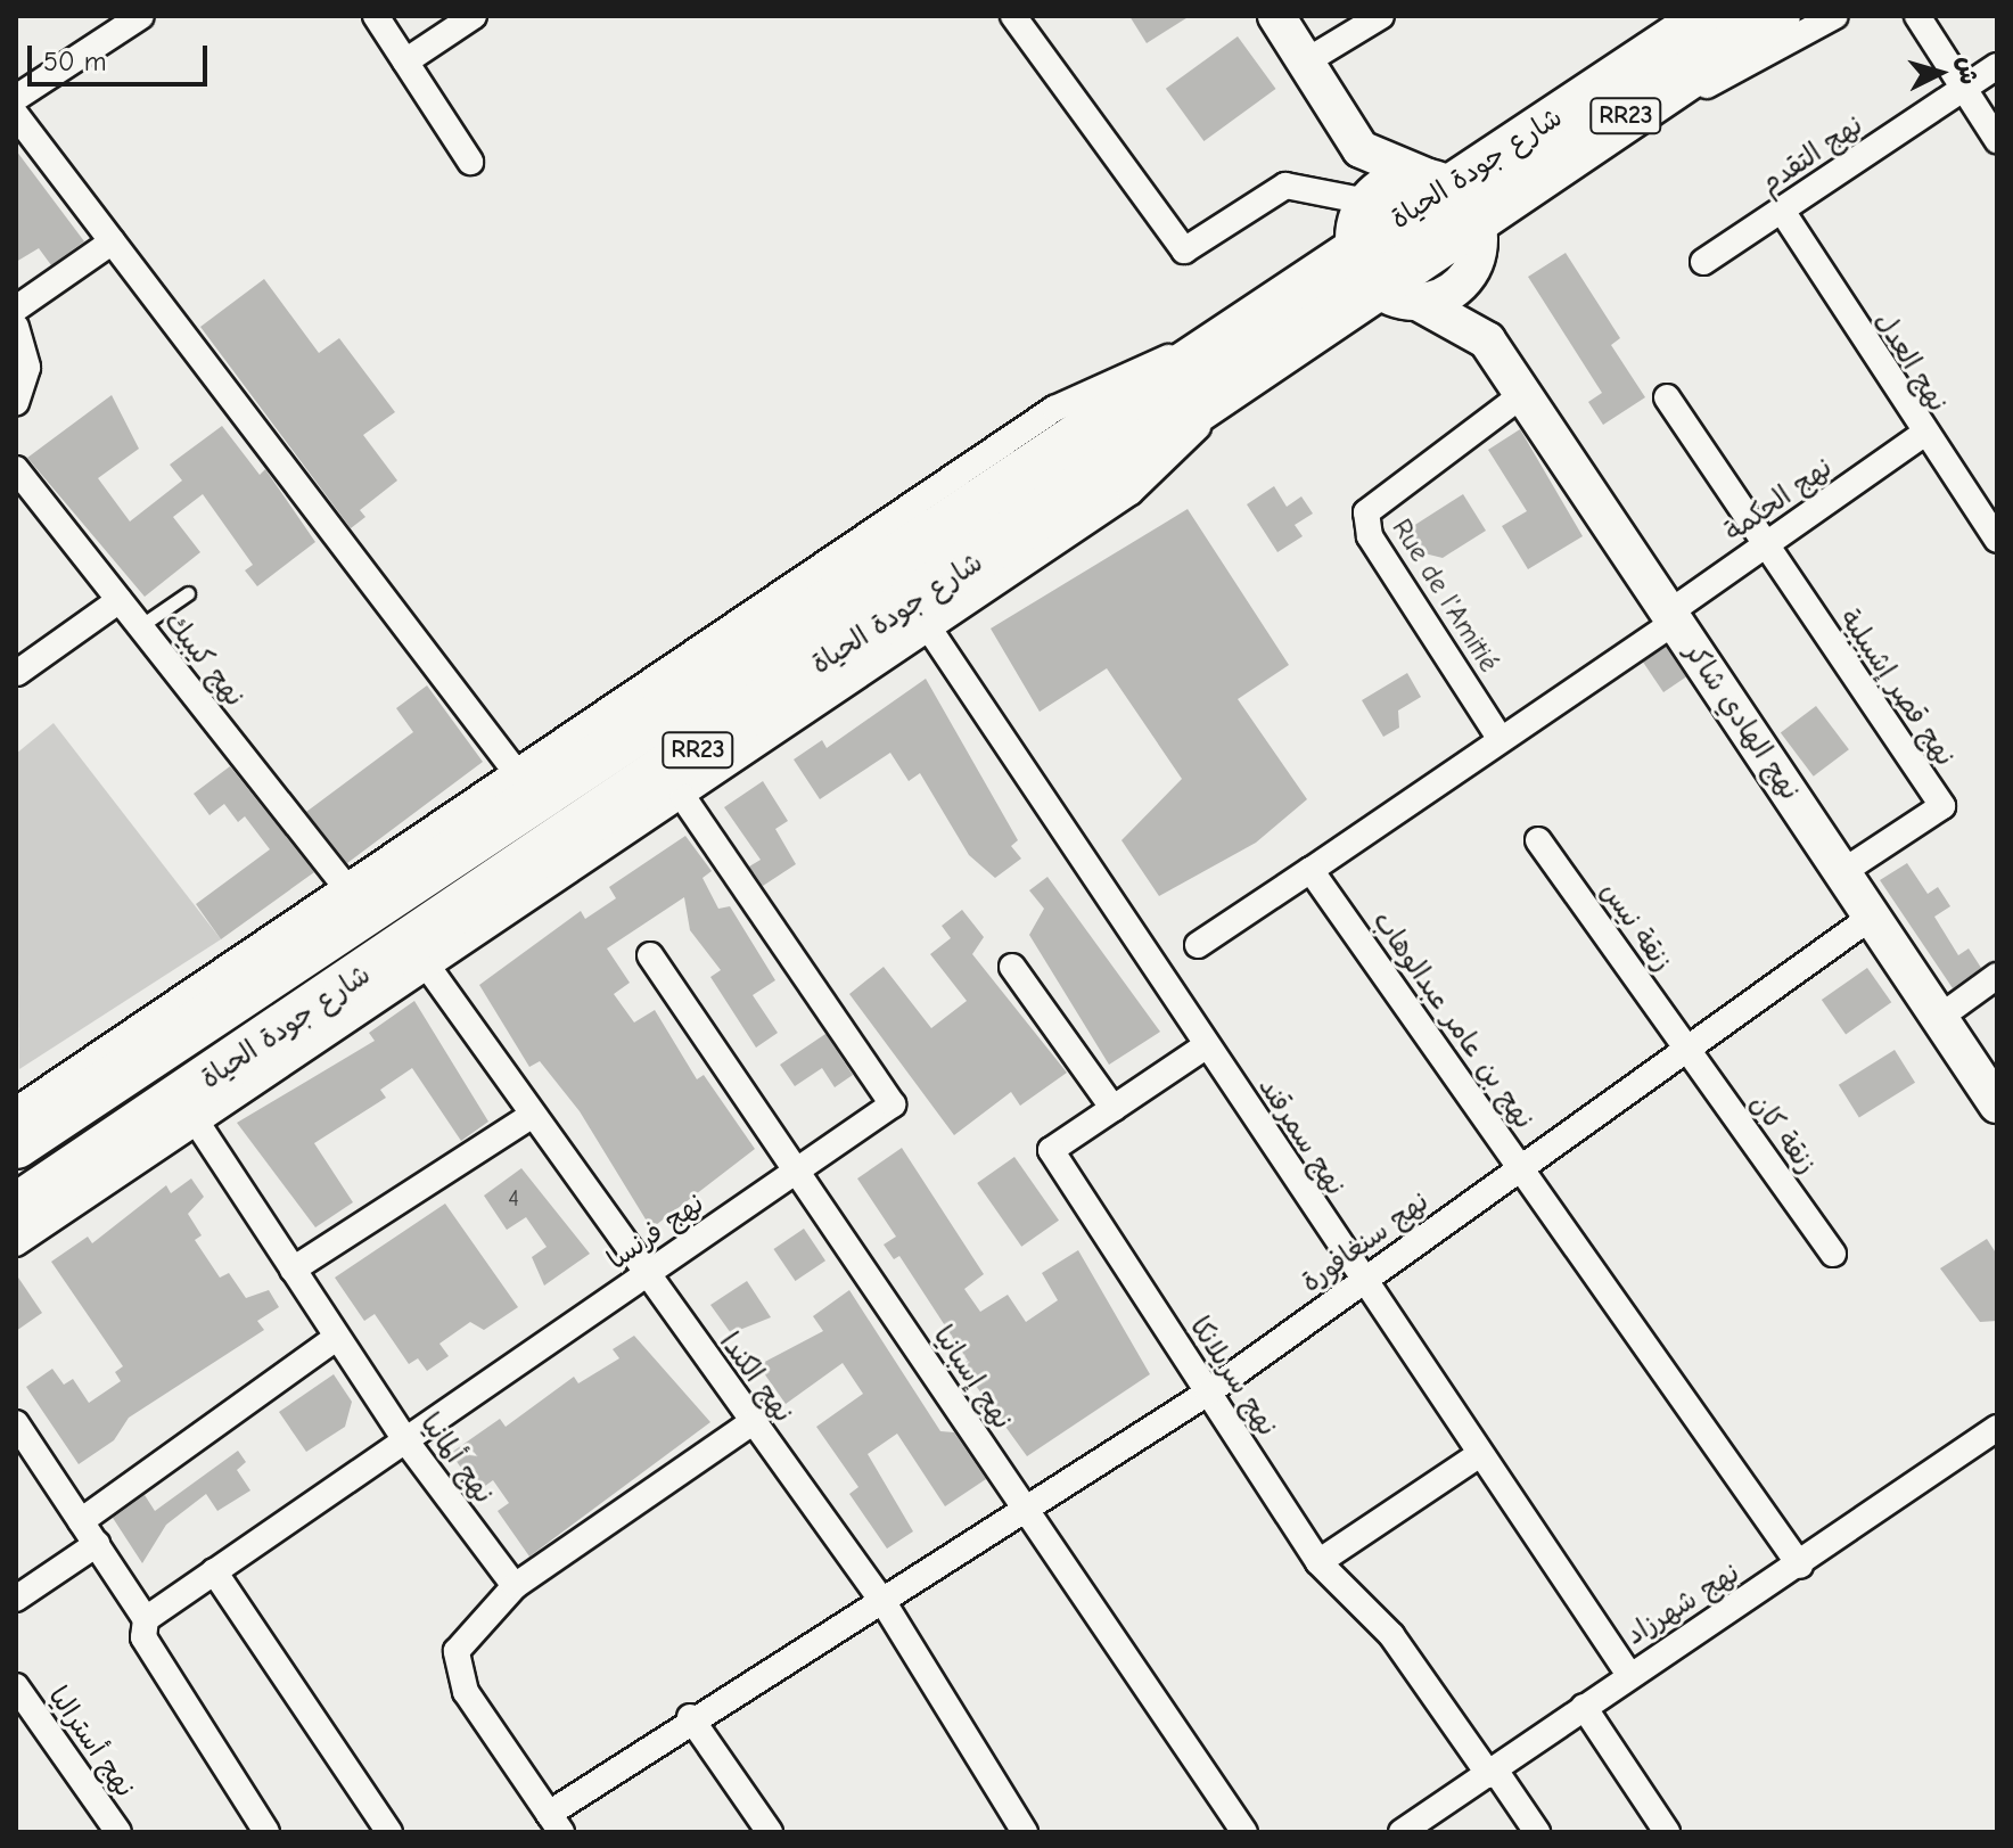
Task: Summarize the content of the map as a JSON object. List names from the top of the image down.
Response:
{
  "streets": {
    "highway": ["RR23", "شارع جودة الحياة"],
    "street": [
      "نهج التقدم",
      "نهج العدل",
      "نهج الحكمة",
      "Rue de l'Amitié",
      "نهج كيبيك",
      "نهج قصر إشبيلية",
      "نهج الهادي شاكر",
      "زنقة نيس",
      "نهج بن عامر عبدالوهاب",
      "زنقة كان",
      "نهج سمرقند",
      "نهج فرنسا",
      "نهج سنغافورة",
      "نهج سريلانكا",
      "نهج الكندا",
      "نهج إسبانيا",
      "نهج ألمانيا",
      "نهج شهرزاد",
      "نهج أستراليا"
    ]
  },
  "crossings": [
    ["نهج التقدم", "نهج العدل"],
    ["نهج العدل", "نهج الحكمة"],
    ["نهج الحكمة", "نهج قصر إشبيلية"],
    ["نهج الحكمة", "نهج الهادي شاكر"],
    ["Rue de l'Amitié", "نهج الهادي شاكر"],
    ["نهج قصر إشبيلية", "نهج الهادي شاكر"],
    ["نهج الهادي شاكر", "نهج سنغافورة"],
    ["زنقة نيس", "زنقة كان"],
    ["زنقة نيس", "نهج سنغافورة"],
    ["نهج بن عامر عبدالوهاب", "نهج سنغافورة"],
    ["نهج بن عامر عبدالوهاب", "نهج شهرزاد"],
    ["زنقة كان", "نهج سنغافورة"],
    ["نهج سمرقند", "نهج سنغافورة"],
    ["نهج سمرقند", "نهج سريلانكا"],
    ["نهج سمرقند", "نهج شهرزاد"],
    ["نهج فرنسا", "نهج الكندا"],
    ["نهج فرنسا", "نهج إسبانيا"],
    ["نهج فرنسا", "نهج ألمانيا"],
    ["نهج سنغافورة", "نهج سريلانكا"],
    ["نهج سنغافورة", "نهج الكندا"],
    ["نهج سنغافورة", "نهج إسبانيا"],
    ["نهج سريلانكا", "نهج شهرزاد"]
  ],
  "house_numbers": ["4"],
  "scale_bar": "50 m",
  "north": "right"
}
